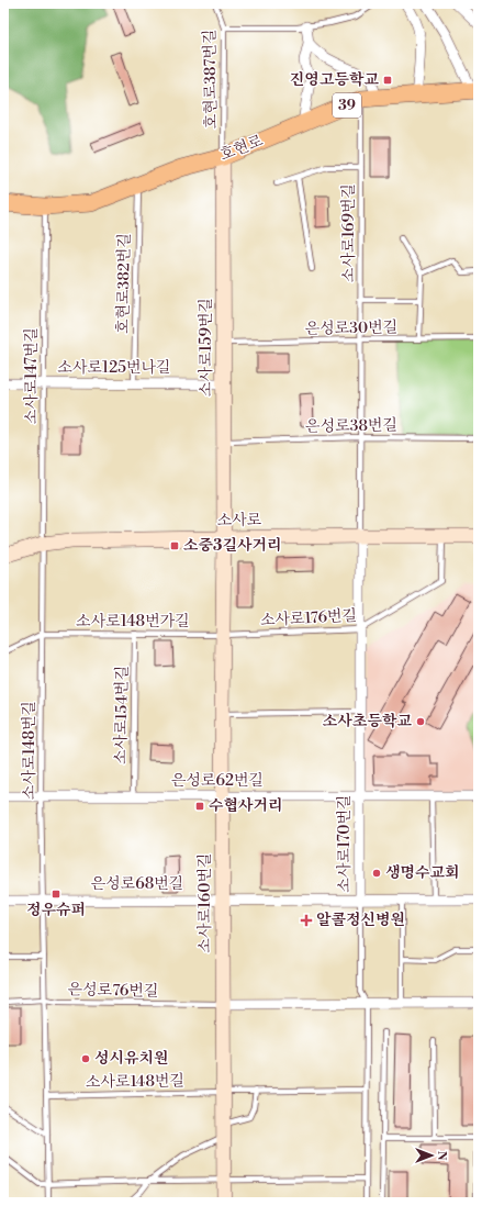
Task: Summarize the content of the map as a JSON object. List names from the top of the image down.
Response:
{
  "streets": {
    "main road": ["39", "호현로"],
    "street": [
      "소사로159번길",
      "소사로125번나길",
      "소사로",
      "은성로62번길",
      "소사로170번길",
      "은성로68번길",
      "소사로160번길"
    ],
    "lane": [
      "호현로387번길",
      "소사로169번길",
      "호현로382번길",
      "은성로30번길",
      "소사로147번길",
      "은성로38번길",
      "소사로176번길",
      "소사로148번가길",
      "소사로154번길",
      "소사로148번길",
      "은성로76번길"
    ]
  },
  "crossings": [
    ["호현로387번길", "호현로"],
    ["호현로387번길", "소사로159번길"],
    ["호현로", "소사로169번길"],
    ["호현로", "호현로382번길"],
    ["호현로", "소사로159번길"],
    ["호현로", "소사로147번길"],
    ["소사로169번길", "은성로30번길"],
    ["소사로169번길", "은성로38번길"],
    ["소사로169번길", "소사로"],
    ["소사로169번길", "소사로170번길"],
    ["호현로382번길", "소사로125번나길"],
    ["은성로30번길", "소사로159번길"],
    ["소사로159번길", "소사로125번나길"],
    ["소사로159번길", "은성로38번길"],
    ["소사로159번길", "소사로"],
    ["소사로159번길", "소사로160번길"],
    ["소사로125번나길", "소사로147번길"],
    ["소사로147번길", "소사로"],
    ["소사로147번길", "소사로148번길"],
    ["소사로", "소사로176번길"],
    ["소사로", "소사로148번길"],
    ["소사로", "소사로170번길"],
    ["소사로", "소사로160번길"],
    ["소사로176번길", "소사로148번가길"],
    ["소사로176번길", "소사로170번길"],
    ["소사로176번길", "소사로160번길"],
    ["소사로148번가길", "소사로154번길"],
    ["소사로148번가길", "소사로148번길"],
    ["소사로148번가길", "소사로160번길"],
    ["소사로154번길", "은성로62번길"],
    ["소사로148번길", "은성로62번길"],
    ["소사로148번길", "은성로68번길"],
    ["소사로148번길", "소사로160번길"],
    ["소사로148번길", "은성로76번길"],
    ["은성로62번길", "소사로170번길"],
    ["은성로62번길", "소사로160번길"],
    ["소사로170번길", "은성로68번길"],
    ["은성로68번길", "소사로160번길"],
    ["소사로160번길", "은성로76번길"]
  ],
  "places": {
    "transit": [
      "진영고등학교",
      "소중3길사거리",
      "수협사거리",
      "정우슈퍼"
    ],
    "other": ["소사초등학교", "생명수교회", "성시유치원"],
    "health": ["알콜정신병원"]
  },
  "north": "right"
}
